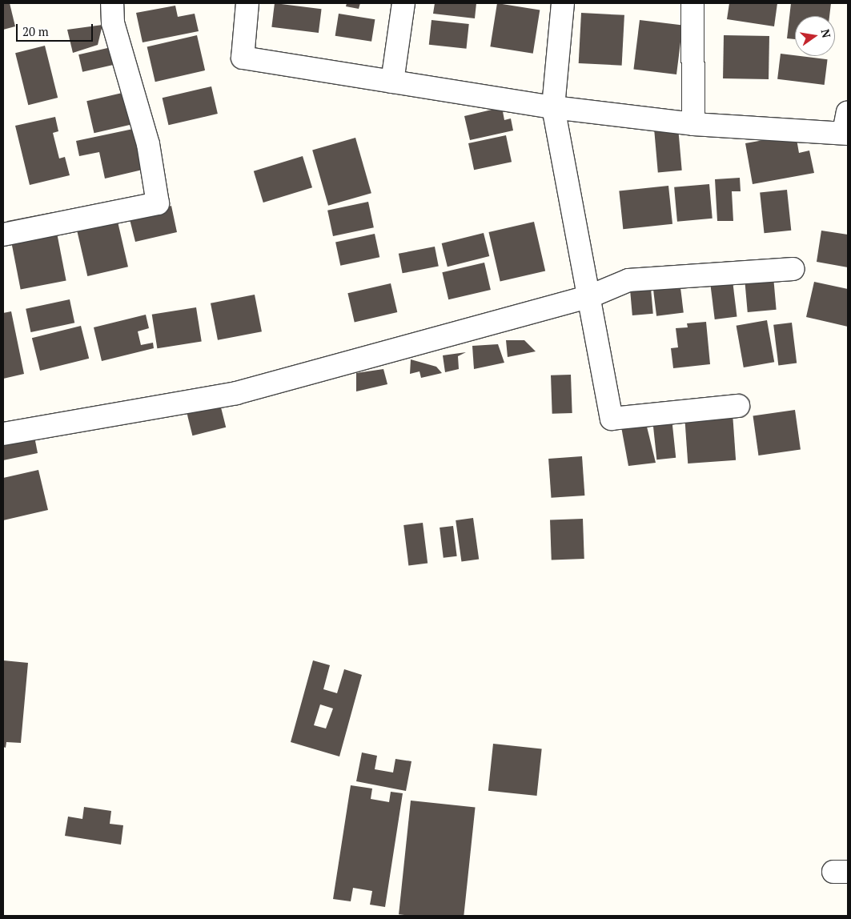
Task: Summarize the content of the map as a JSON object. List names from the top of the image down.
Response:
{
  "scale_bar": "20 m",
  "north": "right"
}
